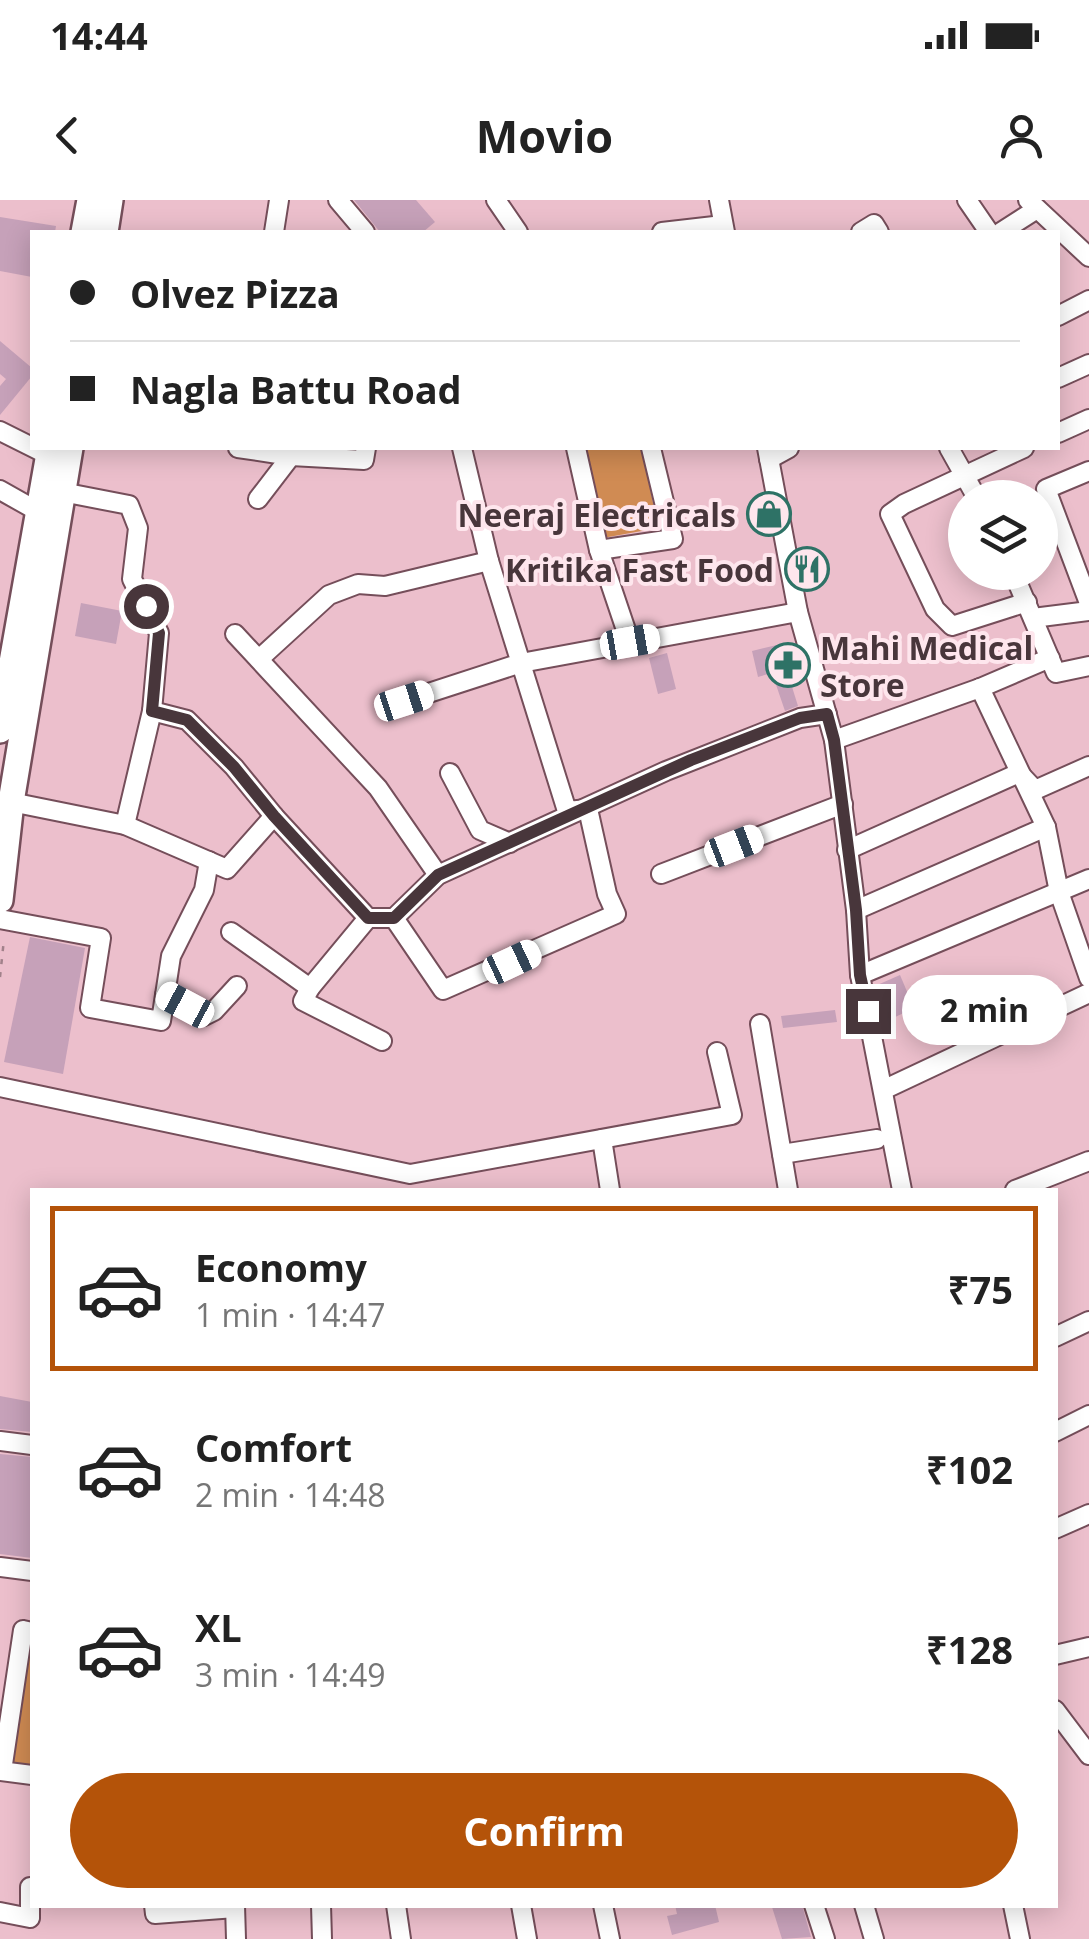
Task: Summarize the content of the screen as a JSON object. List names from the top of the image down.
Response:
{
  "places": {
    "shop": ["Neeraj Electricals"],
    "restaurant": ["Kritika Fast Food"],
    "pharmacy": ["Mahi Medical Store"]
  },
  "page": {
    "status": "14:44",
    "header": "Movio",
    "banner": ["Olvez Pizza", "Nagla Battu Road"],
    "bubble": "2 min",
    "list": [
      {
        "name": "Economy",
        "note": "1 min · 14:47",
        "value": "₹75"
      },
      {
        "name": "Comfort",
        "note": "2 min · 14:48",
        "value": "₹102"
      },
      {
        "name": "XL",
        "note": "3 min · 14:49",
        "value": "₹128"
      }
    ],
    "buttons": "Confirm"
  }
}
